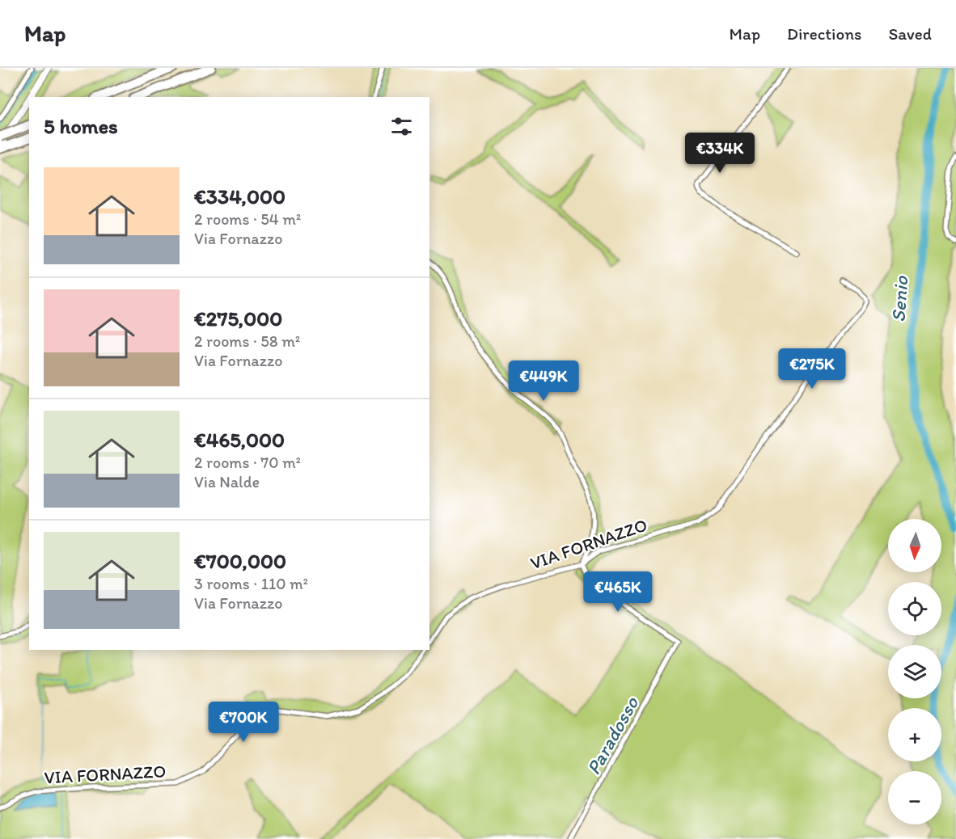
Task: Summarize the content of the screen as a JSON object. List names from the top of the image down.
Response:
{
  "streets": {
    "street": ["VIA FORNAZZO"]
  },
  "water": ["Senio", "Paradosso"],
  "north": "bottom",
  "page": {
    "header": "Map",
    "nav": ["Map", "Directions", "Saved"],
    "heading": "5 homes",
    "price": [
      "€334K",
      "€275K",
      "€449K",
      "€465K",
      "€700K"
    ],
    "list": [
      {
        "name": "€334,000",
        "note": "2 rooms · 54 m² · Via Fornazzo"
      },
      {
        "name": "€275,000",
        "note": "2 rooms · 58 m² · Via Fornazzo"
      },
      {
        "name": "€465,000",
        "note": "2 rooms · 70 m² · Via Nalde"
      },
      {
        "name": "€700,000",
        "note": "3 rooms · 110 m² · Via Fornazzo"
      }
    ],
    "map_buttons": ["+", "−"]
  }
}
